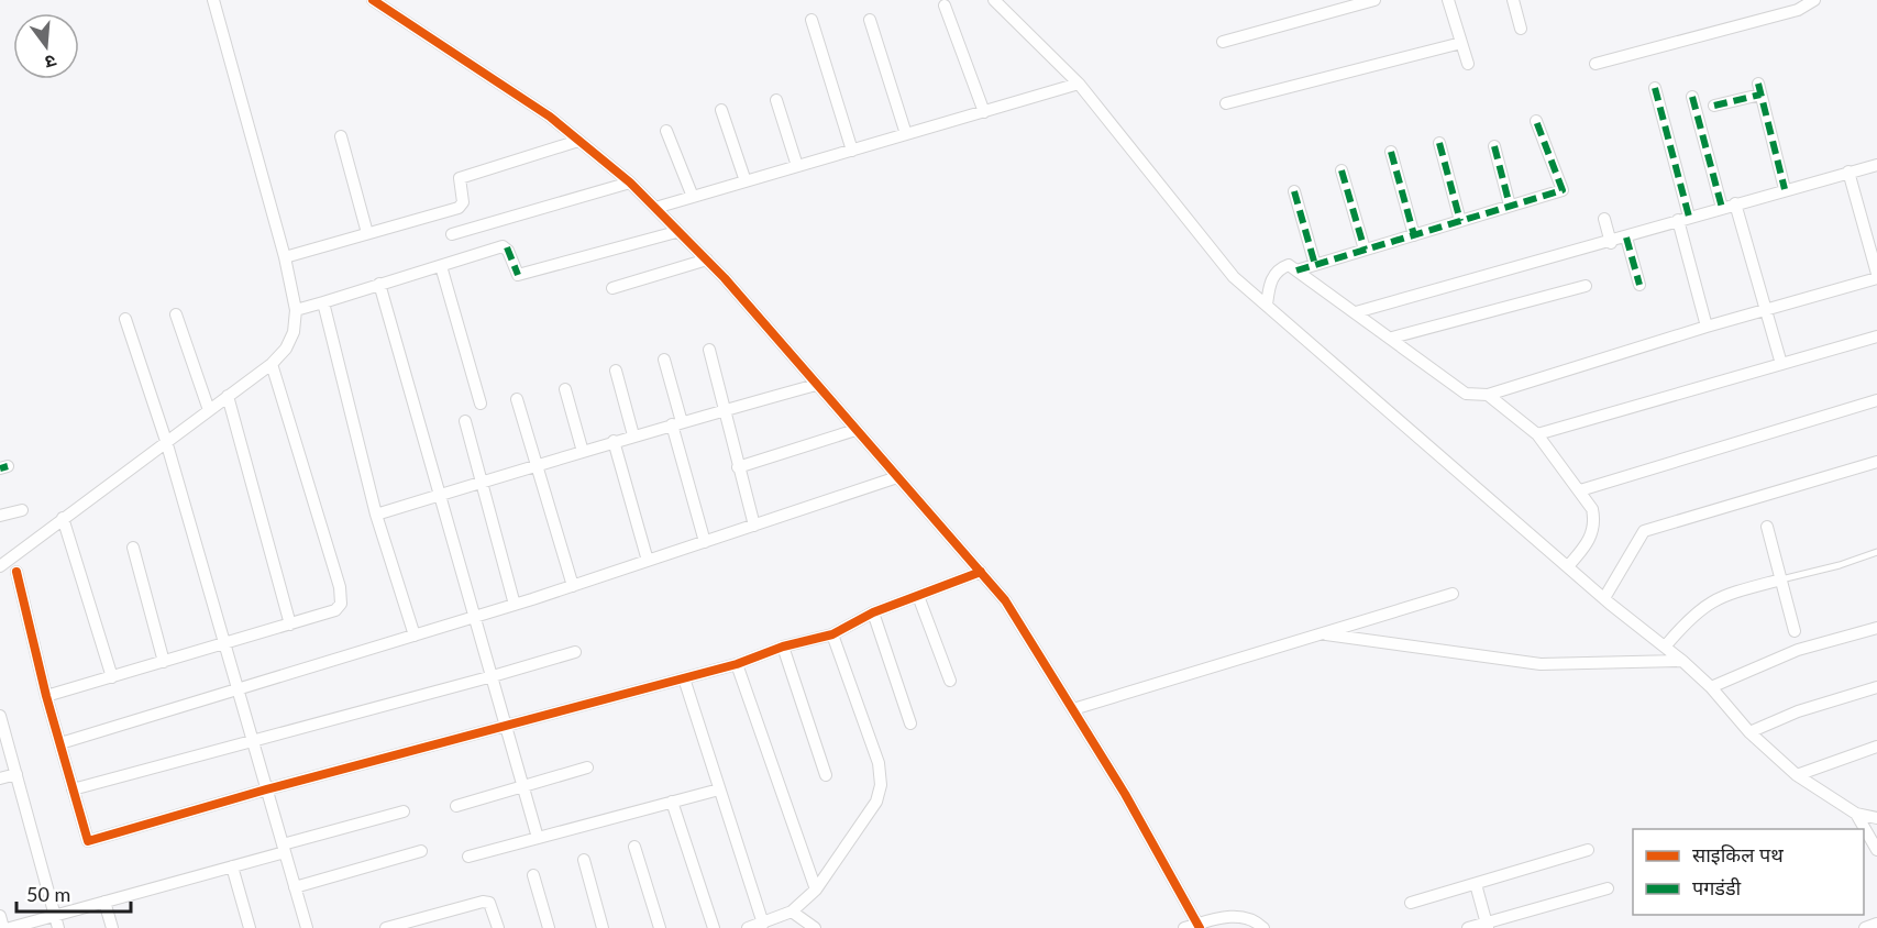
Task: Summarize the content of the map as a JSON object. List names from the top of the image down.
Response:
{
  "legend": ["साइकिल पथ", "पगडंडी"],
  "scale_bar": "50 m",
  "north": "bottom"
}
